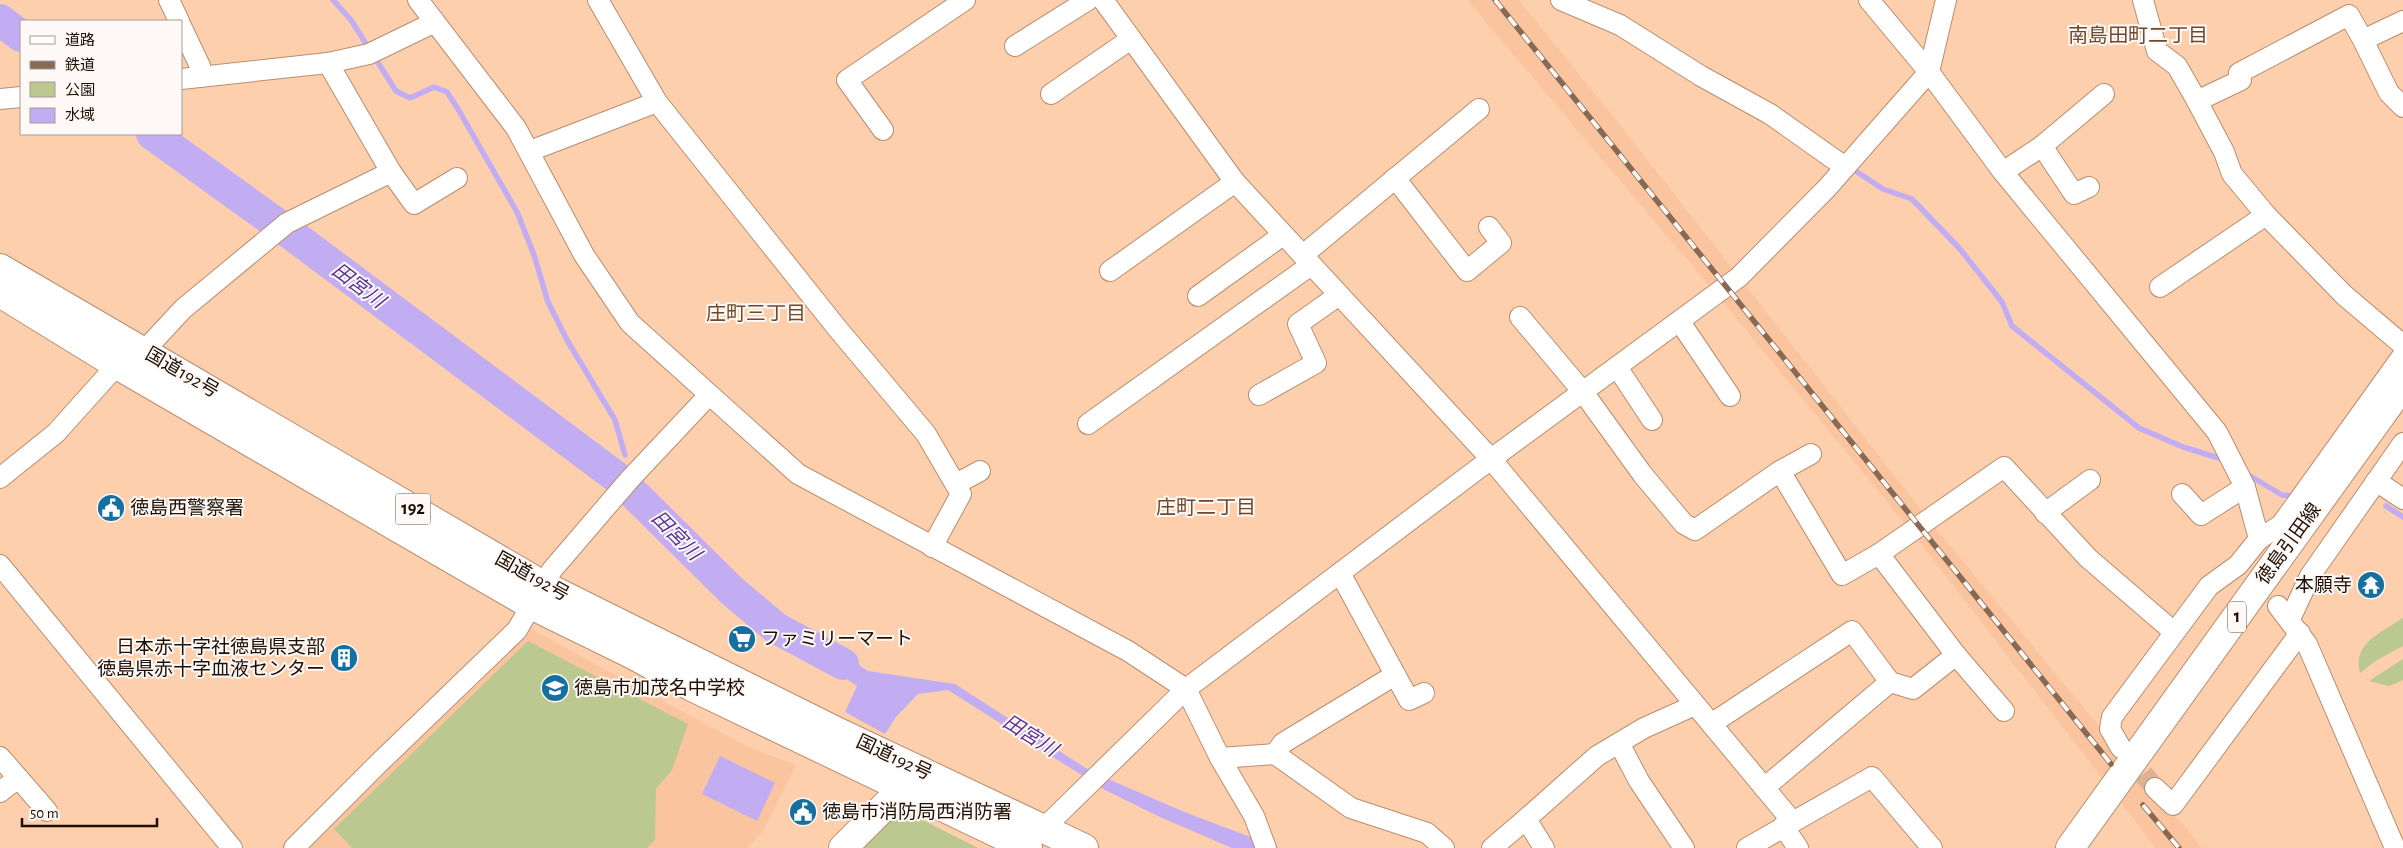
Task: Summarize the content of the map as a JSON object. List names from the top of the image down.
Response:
{
  "streets": {
    "main road": [
      "国道192号",
      "192",
      "徳島引田線",
      "1"
    ]
  },
  "districts": ["南島田町二丁目", "庄町三丁目", "庄町二丁目"],
  "water": ["田宮川"],
  "places": {
    "public building": ["徳島西警察署", "徳島市消防局西消防署"],
    "temple": ["本願寺"],
    "supermarket": ["ファミリーマート"],
    "building": ["日本赤十字社徳島県支部 徳島県赤十字血液センター"],
    "school or university": ["徳島市加茂名中学校"]
  },
  "legend": [
    "道路",
    "鉄道",
    "公園",
    "水域"
  ],
  "scale_bar": "50 m"
}
